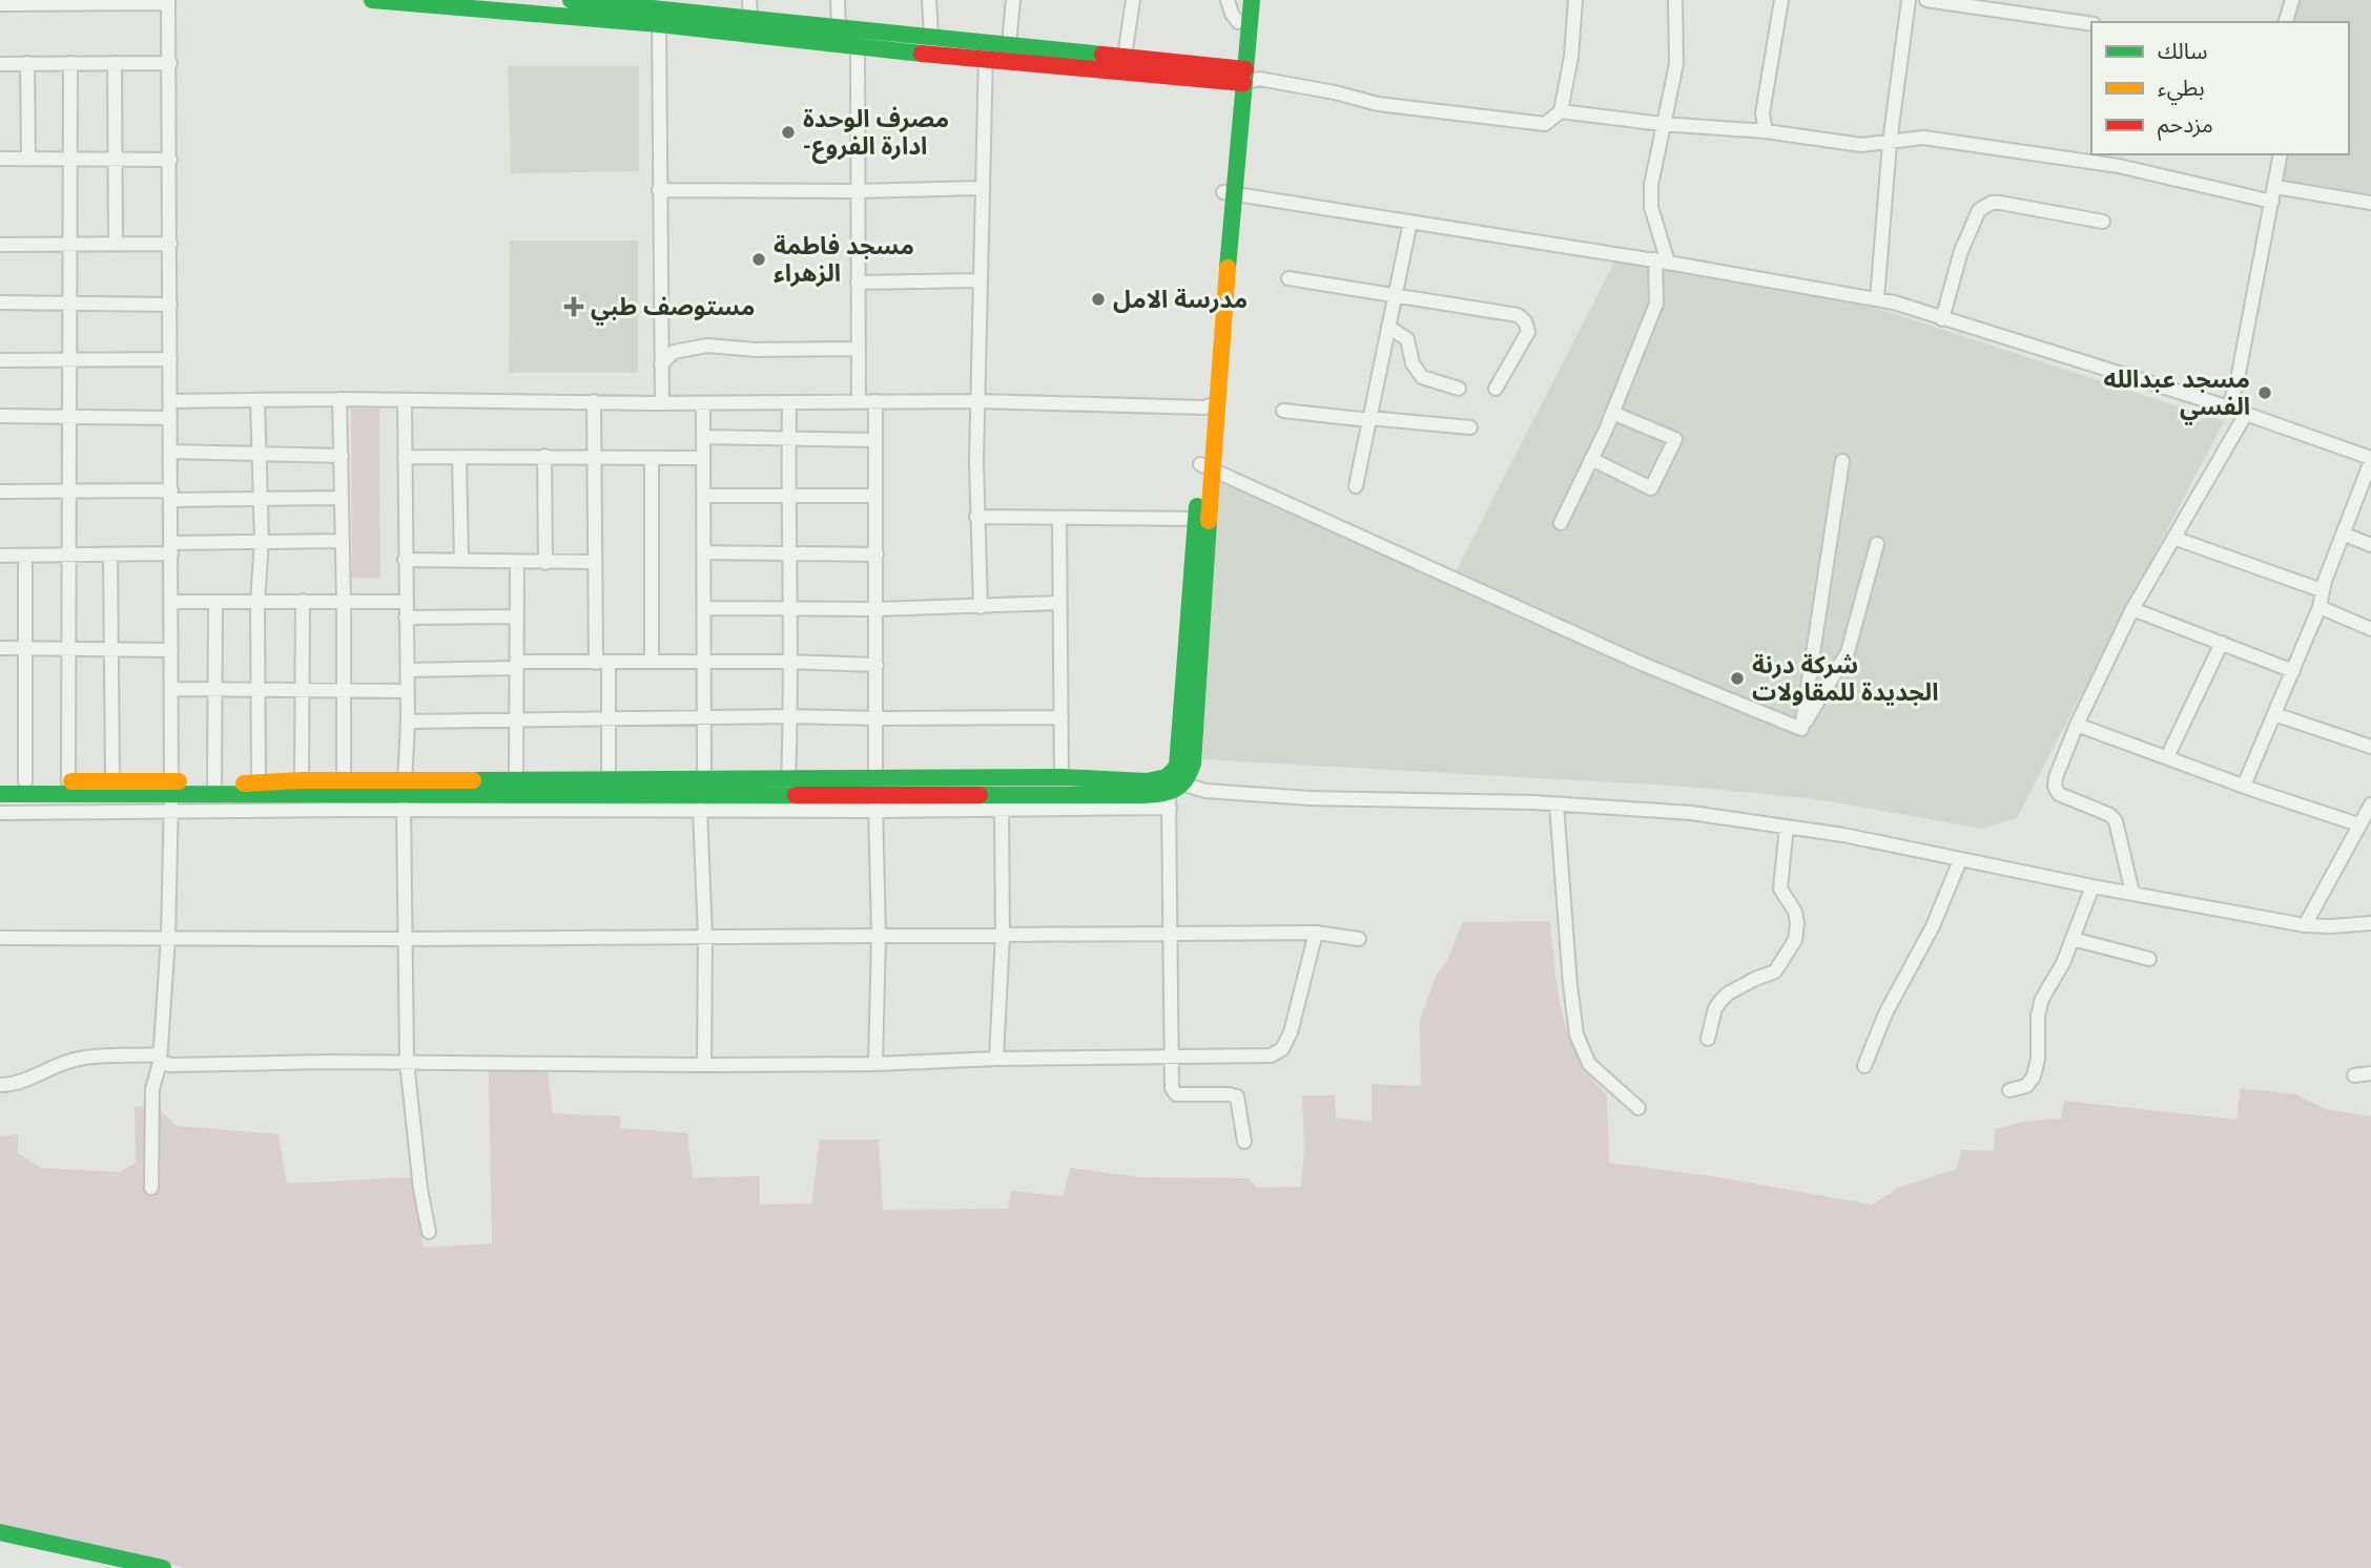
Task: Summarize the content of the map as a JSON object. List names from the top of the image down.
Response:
{
  "places": {
    "other": [
      "مصرف الوحدة -ادارة الفروع",
      "مسجد فاطمة الزهراء",
      "مدرسة الامل",
      "مسجد عبدالله الفسي",
      "شركة درنة الجديدة للمقاولات"
    ],
    "health": ["مستوصف طبي"]
  },
  "legend": ["سالك", "بطيء", "مزدحم"]
}
